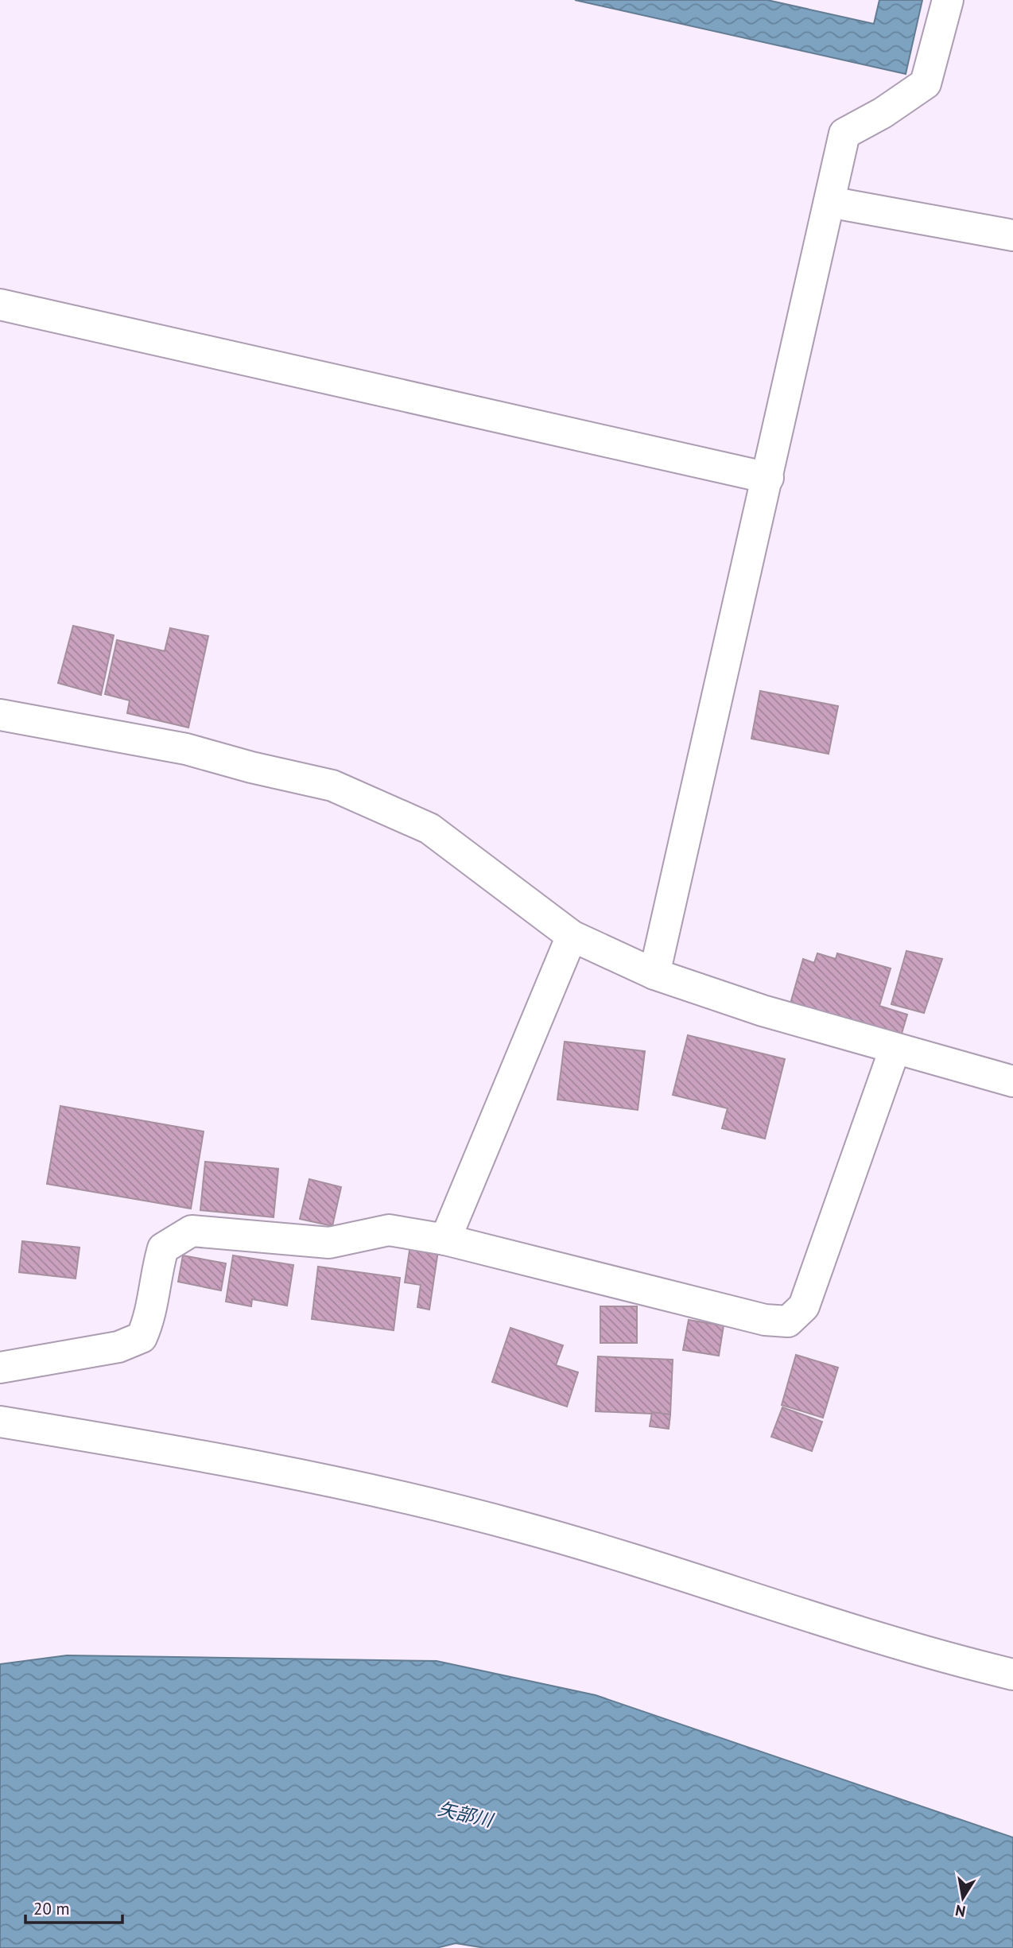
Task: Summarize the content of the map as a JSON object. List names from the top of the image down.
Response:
{
  "water": ["矢部川"],
  "scale_bar": "20 m",
  "north": "bottom"
}
